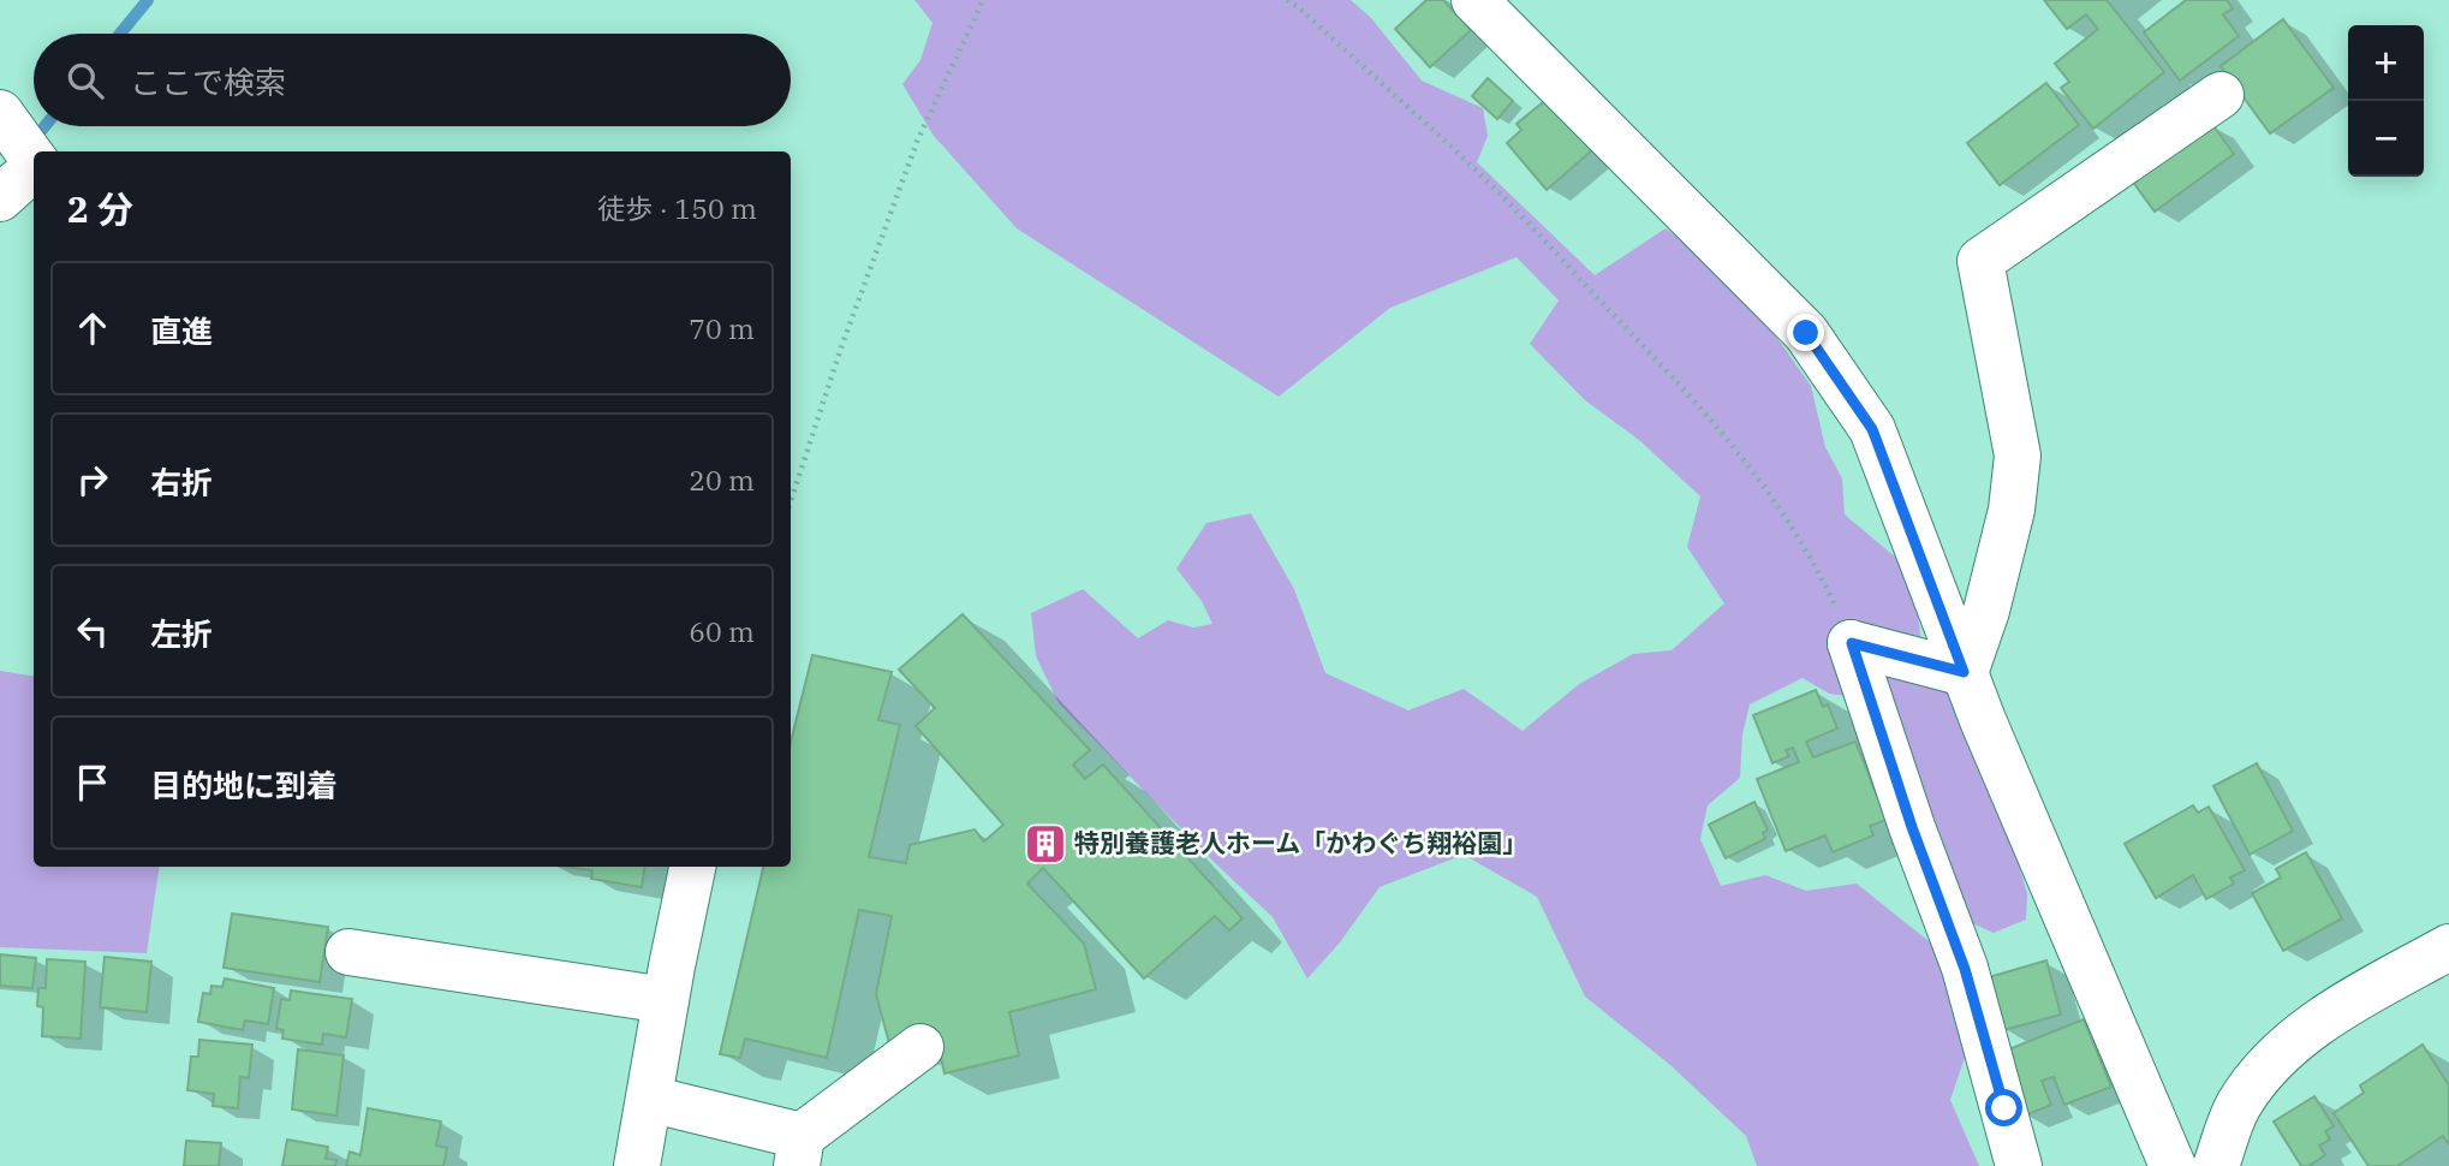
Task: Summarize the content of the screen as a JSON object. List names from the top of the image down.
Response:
{
  "places": {
    "building": ["特別養護老人ホーム「かわぐち翔裕園」"]
  },
  "page": {
    "map_buttons": ["+", "−"],
    "search": "ここで検索",
    "heading": ["2 分", "徒歩 · 150 m"],
    "list": [
      ["直進", "70 m"],
      ["右折", "20 m"],
      ["左折", "60 m"],
      "目的地に到着"
    ]
  }
}
